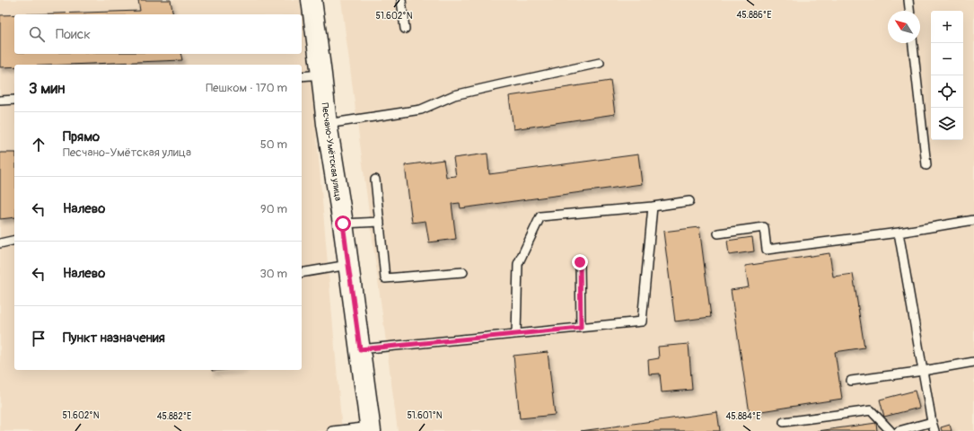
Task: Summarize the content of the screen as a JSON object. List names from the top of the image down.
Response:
{
  "streets": {
    "main road": ["Песчано-Умётская улица"]
  },
  "north": "top left",
  "page": {
    "map_buttons": ["+", "−"],
    "search": "Поиск",
    "heading": ["3 мин", "Пешком · 170 m"],
    "list": [
      ["Прямо", "Песчано-Умётская улица", "50 m"],
      ["Налево", "90 m"],
      ["Налево", "30 m"],
      "Пункт назначения"
    ]
  },
  "coordinates": [
    "45.886°E",
    "51.602°N",
    "51.601°N",
    "45.882°E",
    "45.884°E"
  ]
}
